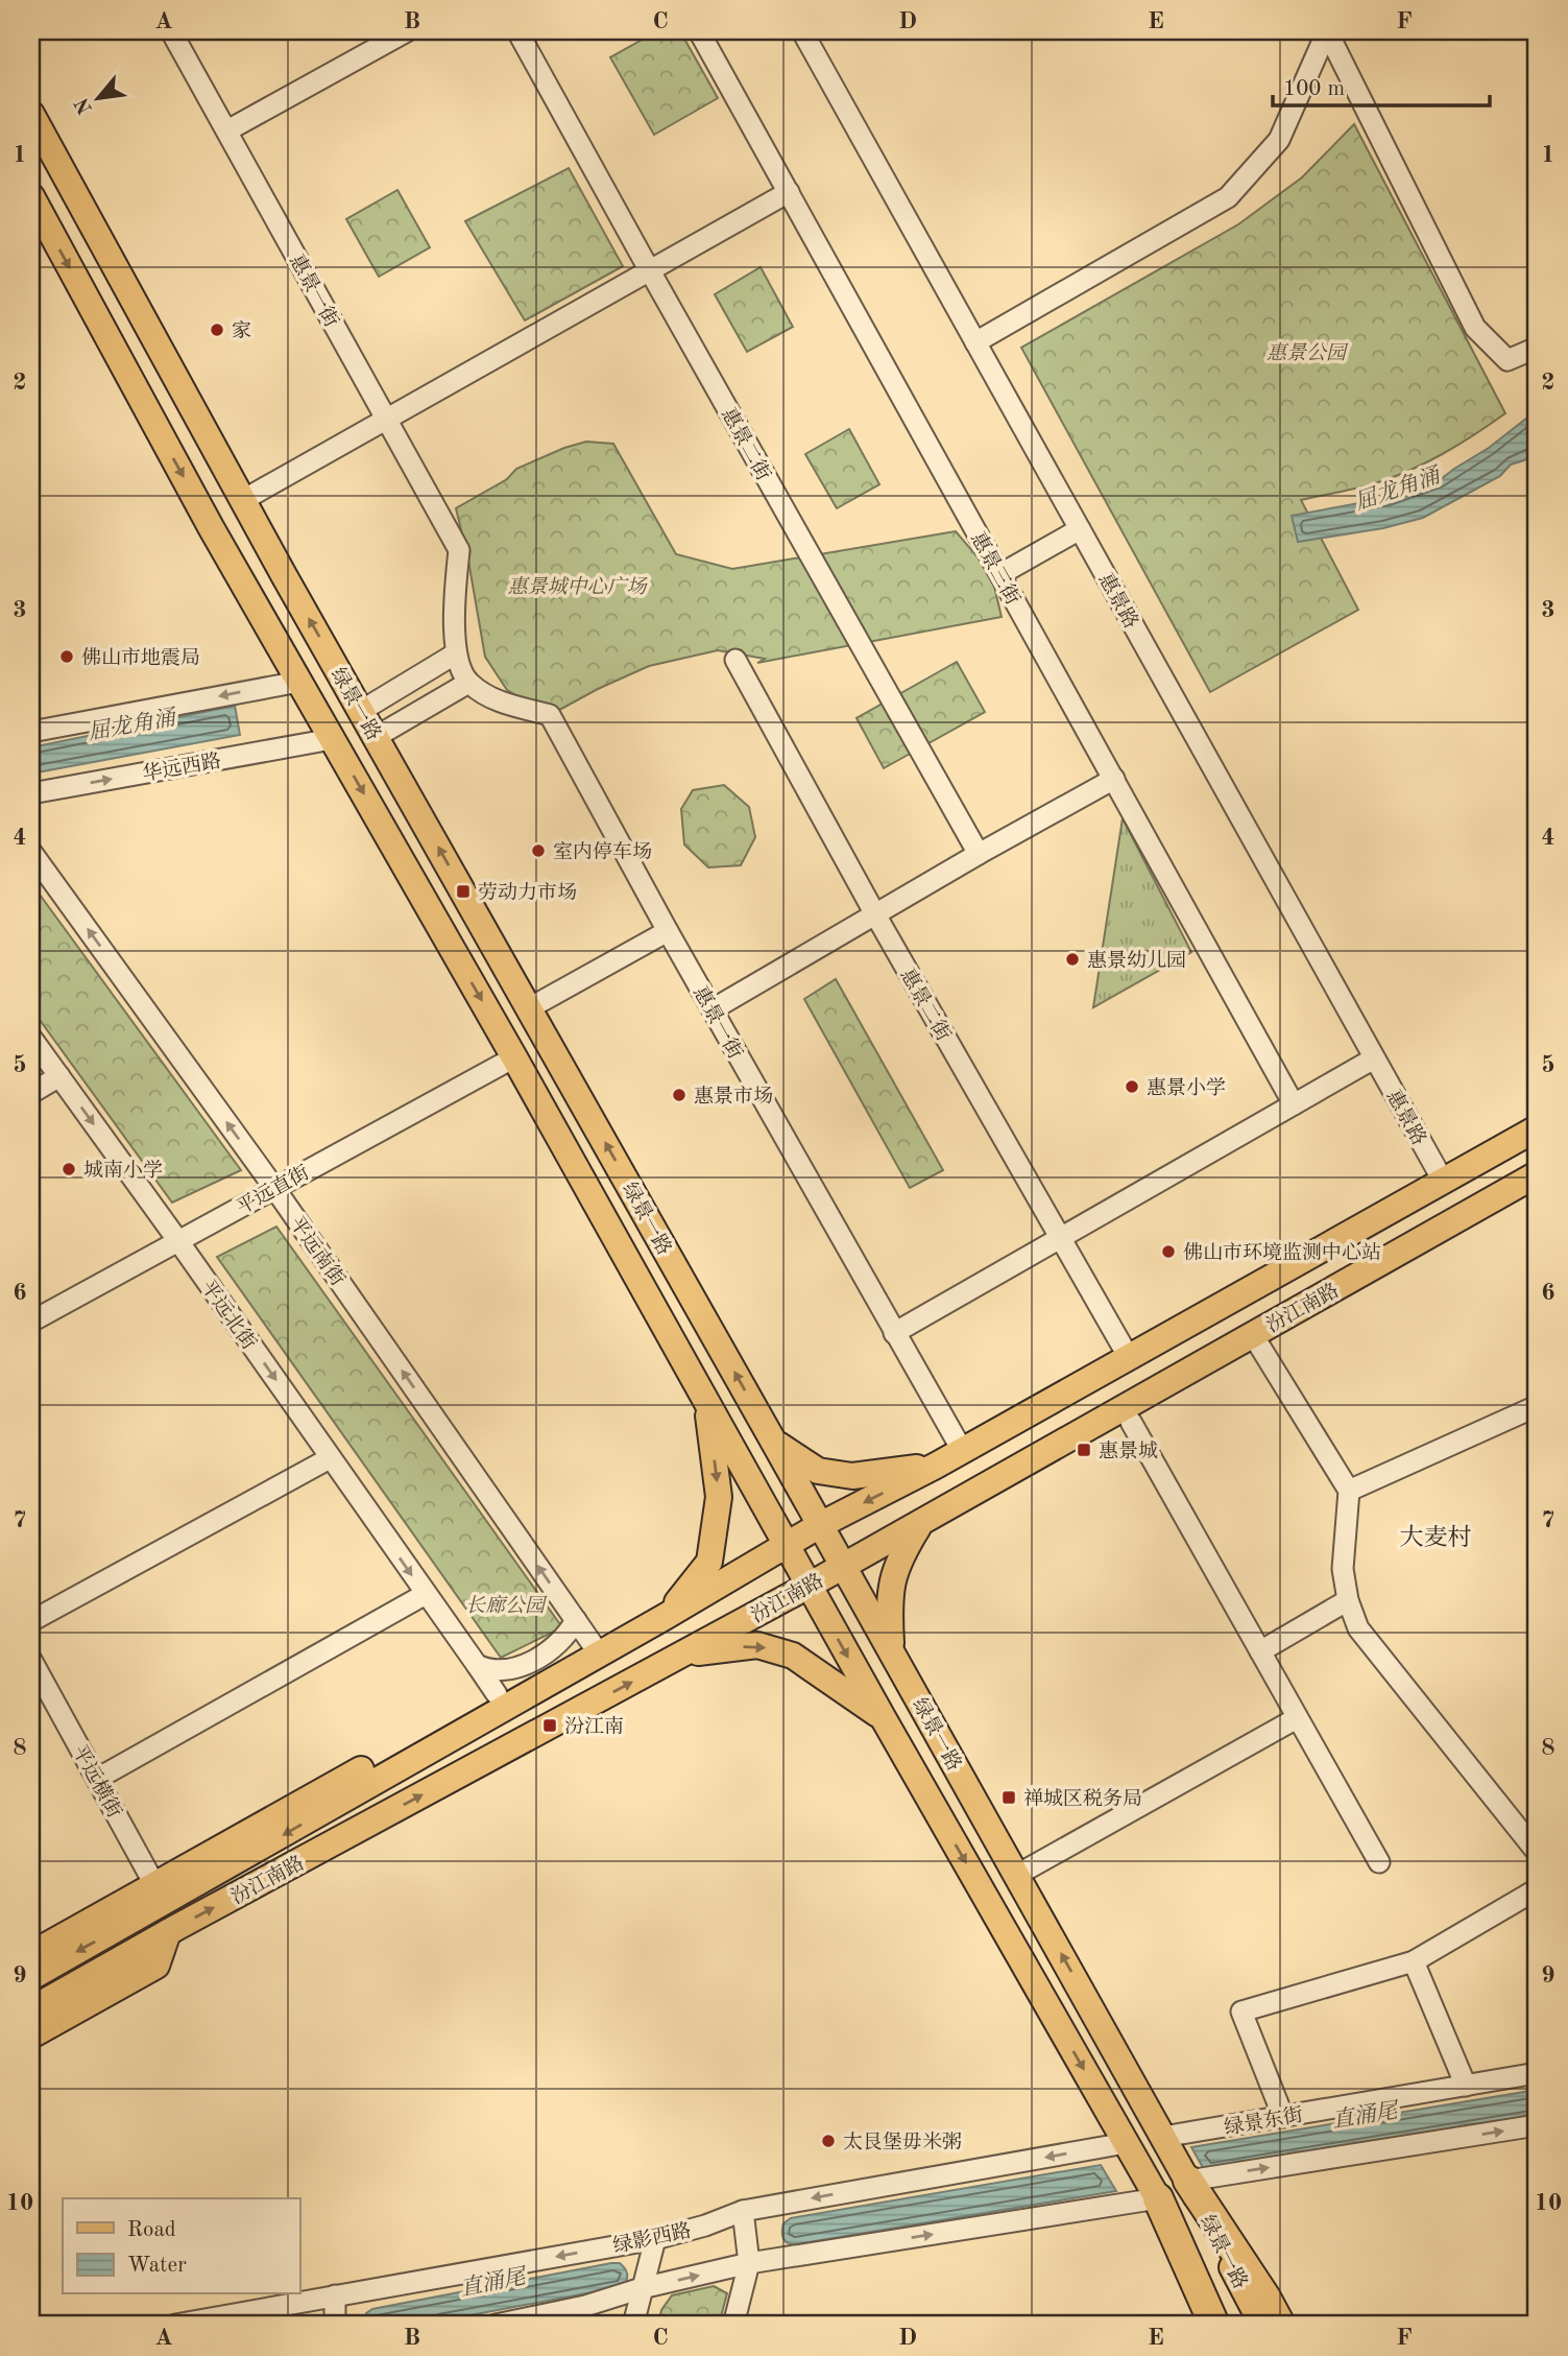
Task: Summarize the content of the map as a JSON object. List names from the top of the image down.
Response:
{
  "streets": {
    "main road": ["绿景一路", "汾江南路"],
    "street": [
      "惠景一街",
      "惠景二街",
      "惠景三街",
      "惠景路",
      "华远西路",
      "平远直街",
      "平远南街",
      "平远北街",
      "平远横街",
      "绿景东街",
      "绿影西路"
    ]
  },
  "crossings": [
    ["绿景一路", "华远西路"],
    ["绿景一路", "平远直街"],
    ["绿景一路", "汾江南路"],
    ["绿景一路", "绿景东街"],
    ["绿景一路", "绿影西路"],
    ["平远直街", "平远南街"],
    ["平远直街", "平远北街"],
    ["平远南街", "汾江南路"],
    ["汾江南路", "平远横街"]
  ],
  "one_way": ["平远南街", "平远北街"],
  "districts": ["大麦村"],
  "water": ["屈龙角涌", "直涌尾"],
  "parks": ["惠景公园", "惠景城中心广场", "长廊公园"],
  "places": {
    "other": [
      "家",
      "佛山市地震局",
      "室内停车场",
      "惠景幼儿园",
      "惠景小学",
      "惠景市场",
      "城南小学",
      "佛山市环境监测中心站",
      "太艮堡毋米粥"
    ],
    "transit": [
      "劳动力市场",
      "惠景城",
      "汾江南",
      "禅城区税务局"
    ]
  },
  "legend": ["Road", "Water"],
  "scale_bar": "100 m",
  "north": "bottom left",
  "grid": {
    "columns": [
      "A",
      "B",
      "C",
      "D",
      "E",
      "F"
    ],
    "rows": [
      "1",
      "2",
      "3",
      "4",
      "5",
      "6",
      "7",
      "8",
      "9",
      "10"
    ]
  }
}
